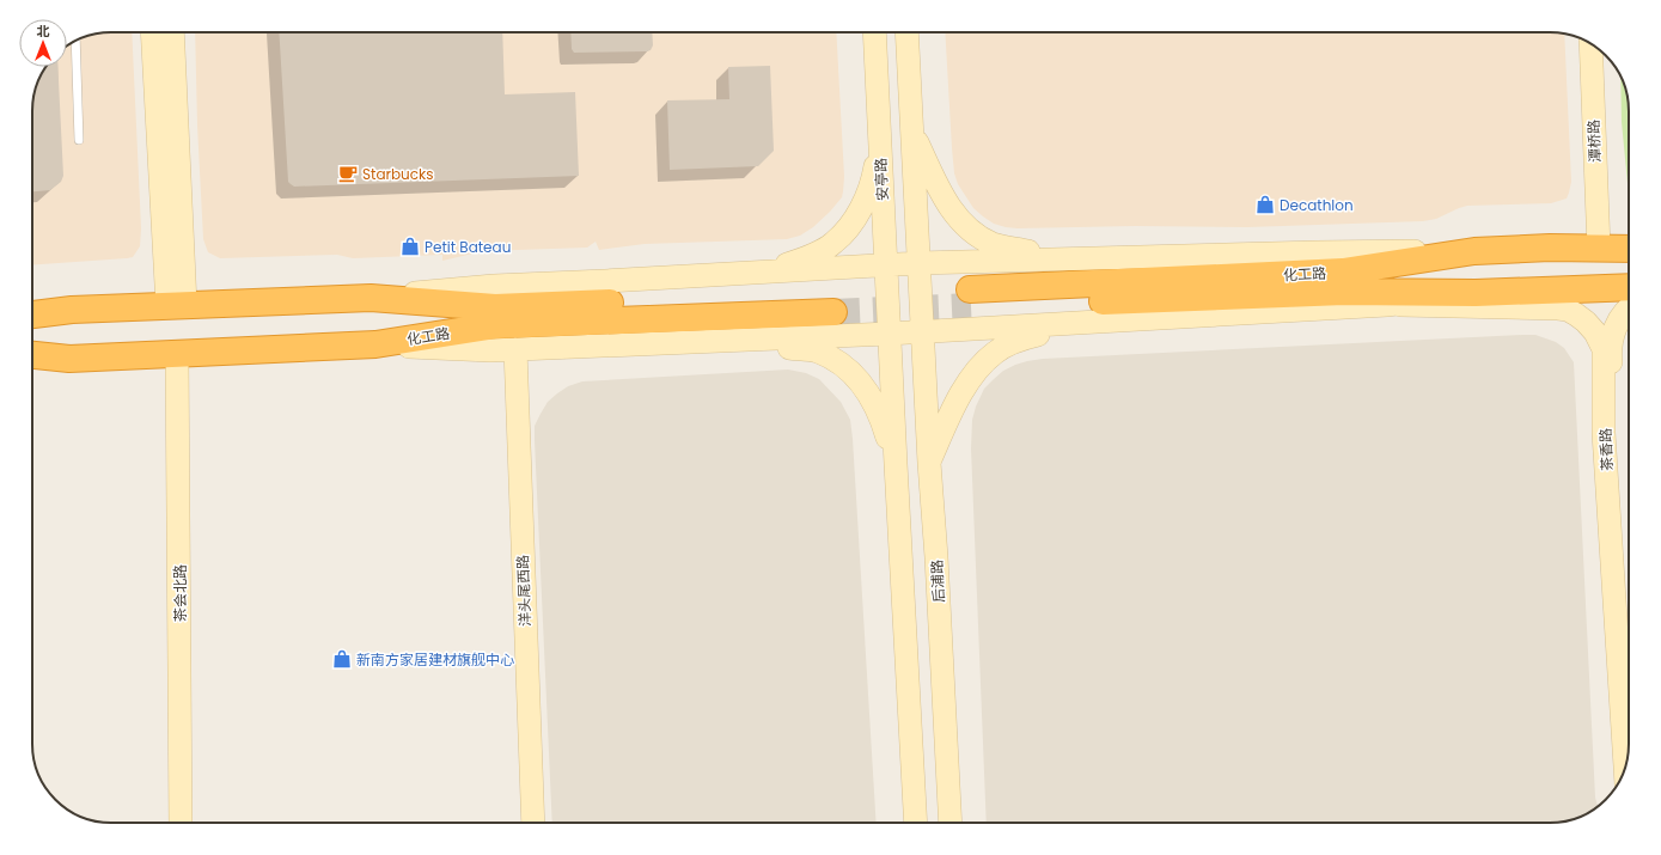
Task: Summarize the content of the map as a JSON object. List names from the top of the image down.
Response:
{
  "streets": {
    "highway": ["化工路"],
    "main road": [
      "潭桥路",
      "安亭路",
      "茶香路",
      "后浦路",
      "洋头尾西路",
      "茶会北路"
    ]
  },
  "crossings": [
    ["潭桥路", "化工路"],
    ["化工路", "茶会北路"]
  ],
  "places": {
    "cafe": ["Starbucks"],
    "shop": ["Decathlon", "Petit Bateau", "新南方家居建材旗舰中心"]
  },
  "north": "top"
}
